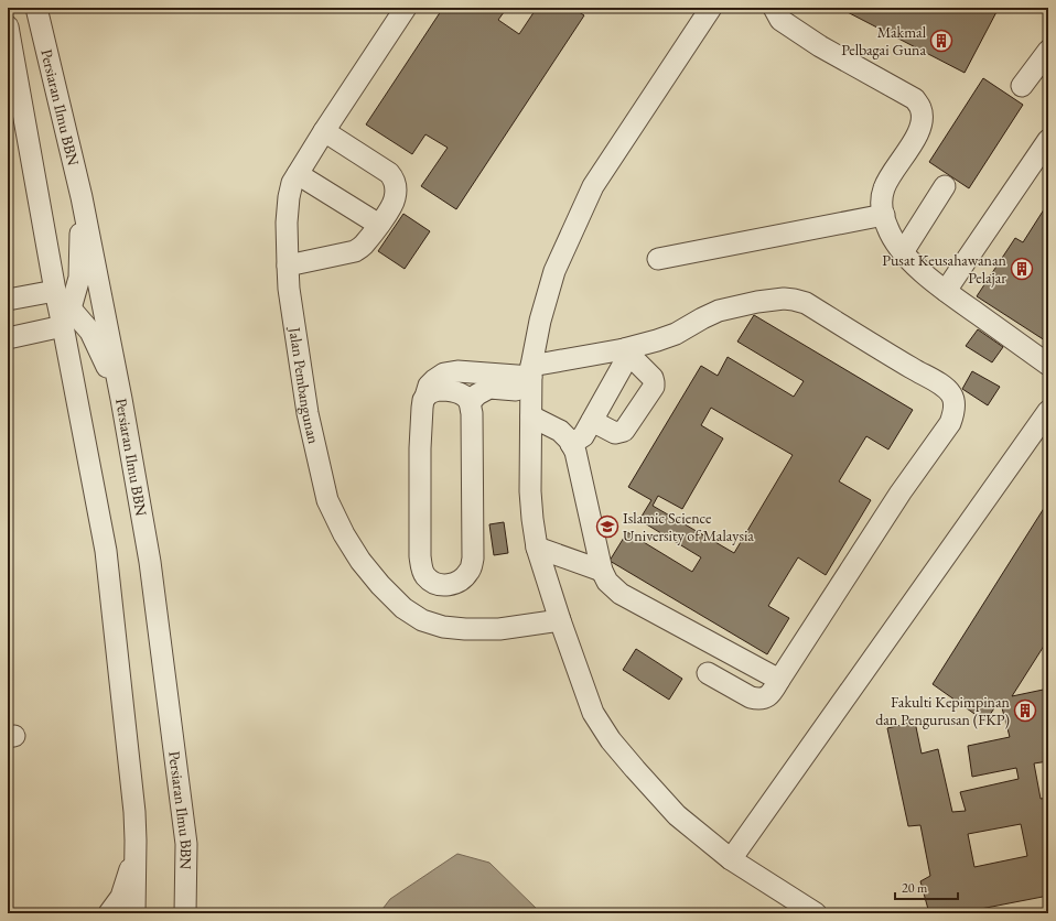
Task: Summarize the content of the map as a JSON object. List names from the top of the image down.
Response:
{
  "streets": {
    "street": ["Persiaran Ilmu BBN", "Jalan Pembangunan"]
  },
  "places": {
    "building": ["Makmal Pelbagai Guna", "Pusat Keusahawanan Pelajar", "Fakulti Kepimpinan dan Pengurusan (FKP)"],
    "school or university": ["Islamic Science University of Malaysia"]
  },
  "scale_bar": "20 m"
}
